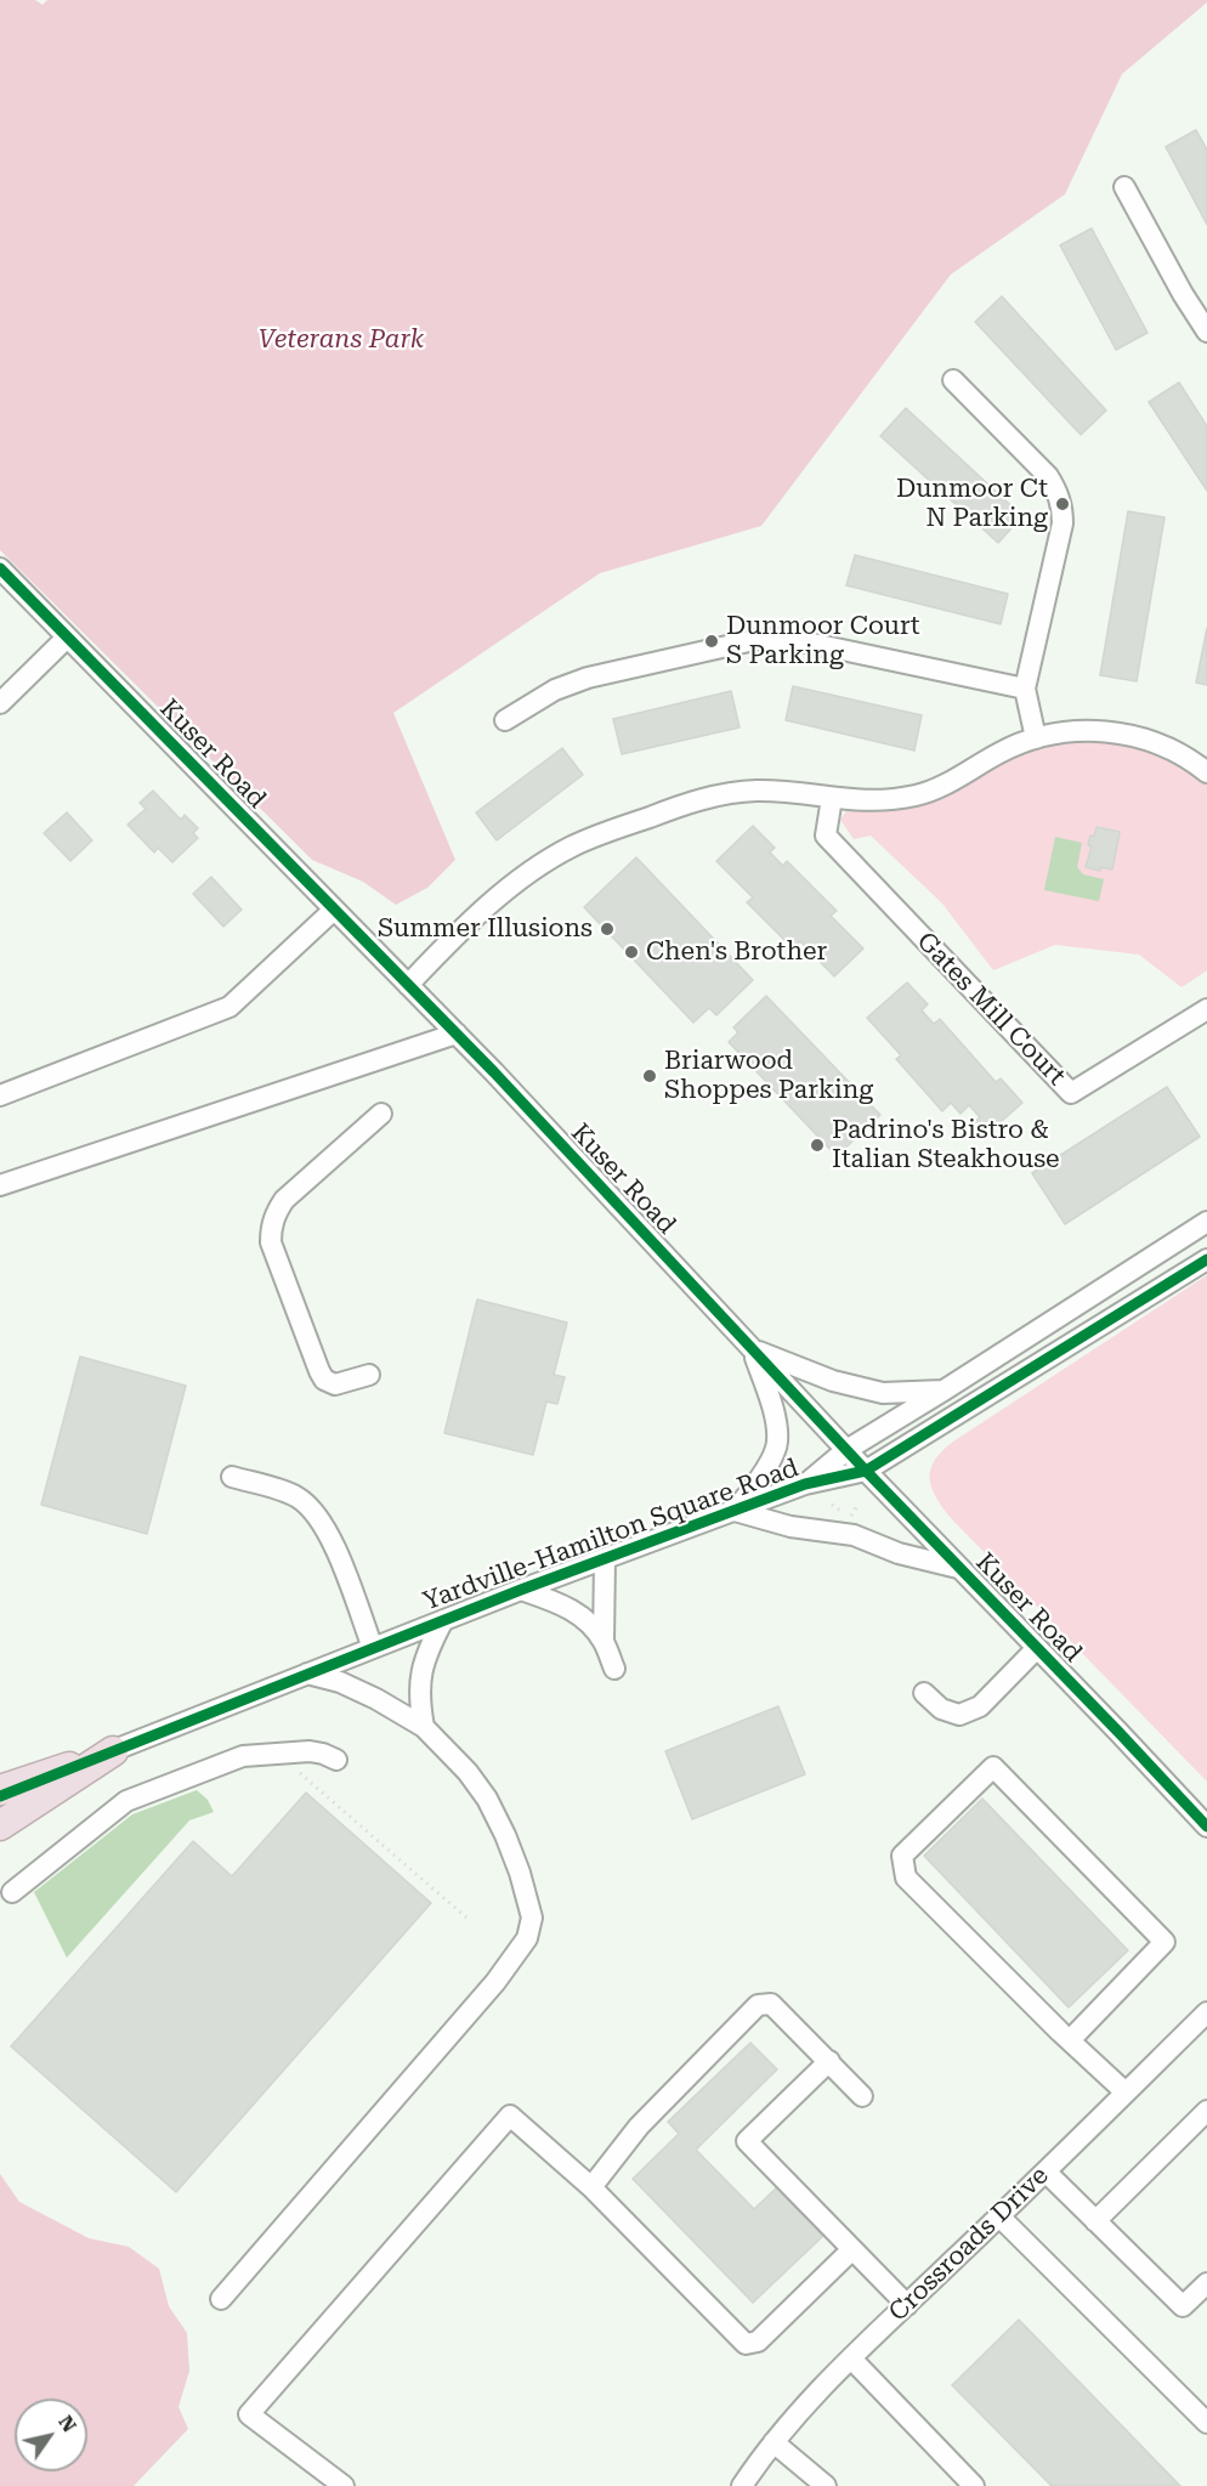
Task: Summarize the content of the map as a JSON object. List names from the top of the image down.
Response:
{
  "streets": {
    "street": [
      "Kuser Road",
      "Gates Mill Court",
      "Yardville-Hamilton Square Road",
      "Crossroads Drive"
    ]
  },
  "crossings": [
    ["Kuser Road", "Yardville-Hamilton Square Road"]
  ],
  "parks": ["Veterans Park"],
  "places": [
    "Dunmoor Ct N Parking",
    "Dunmoor Court S Parking",
    "Summer Illusions",
    "Chen's Brother",
    "Briarwood Shoppes Parking",
    "Padrino's Bistro & Italian Steakhouse"
  ],
  "north": "top right"
}
